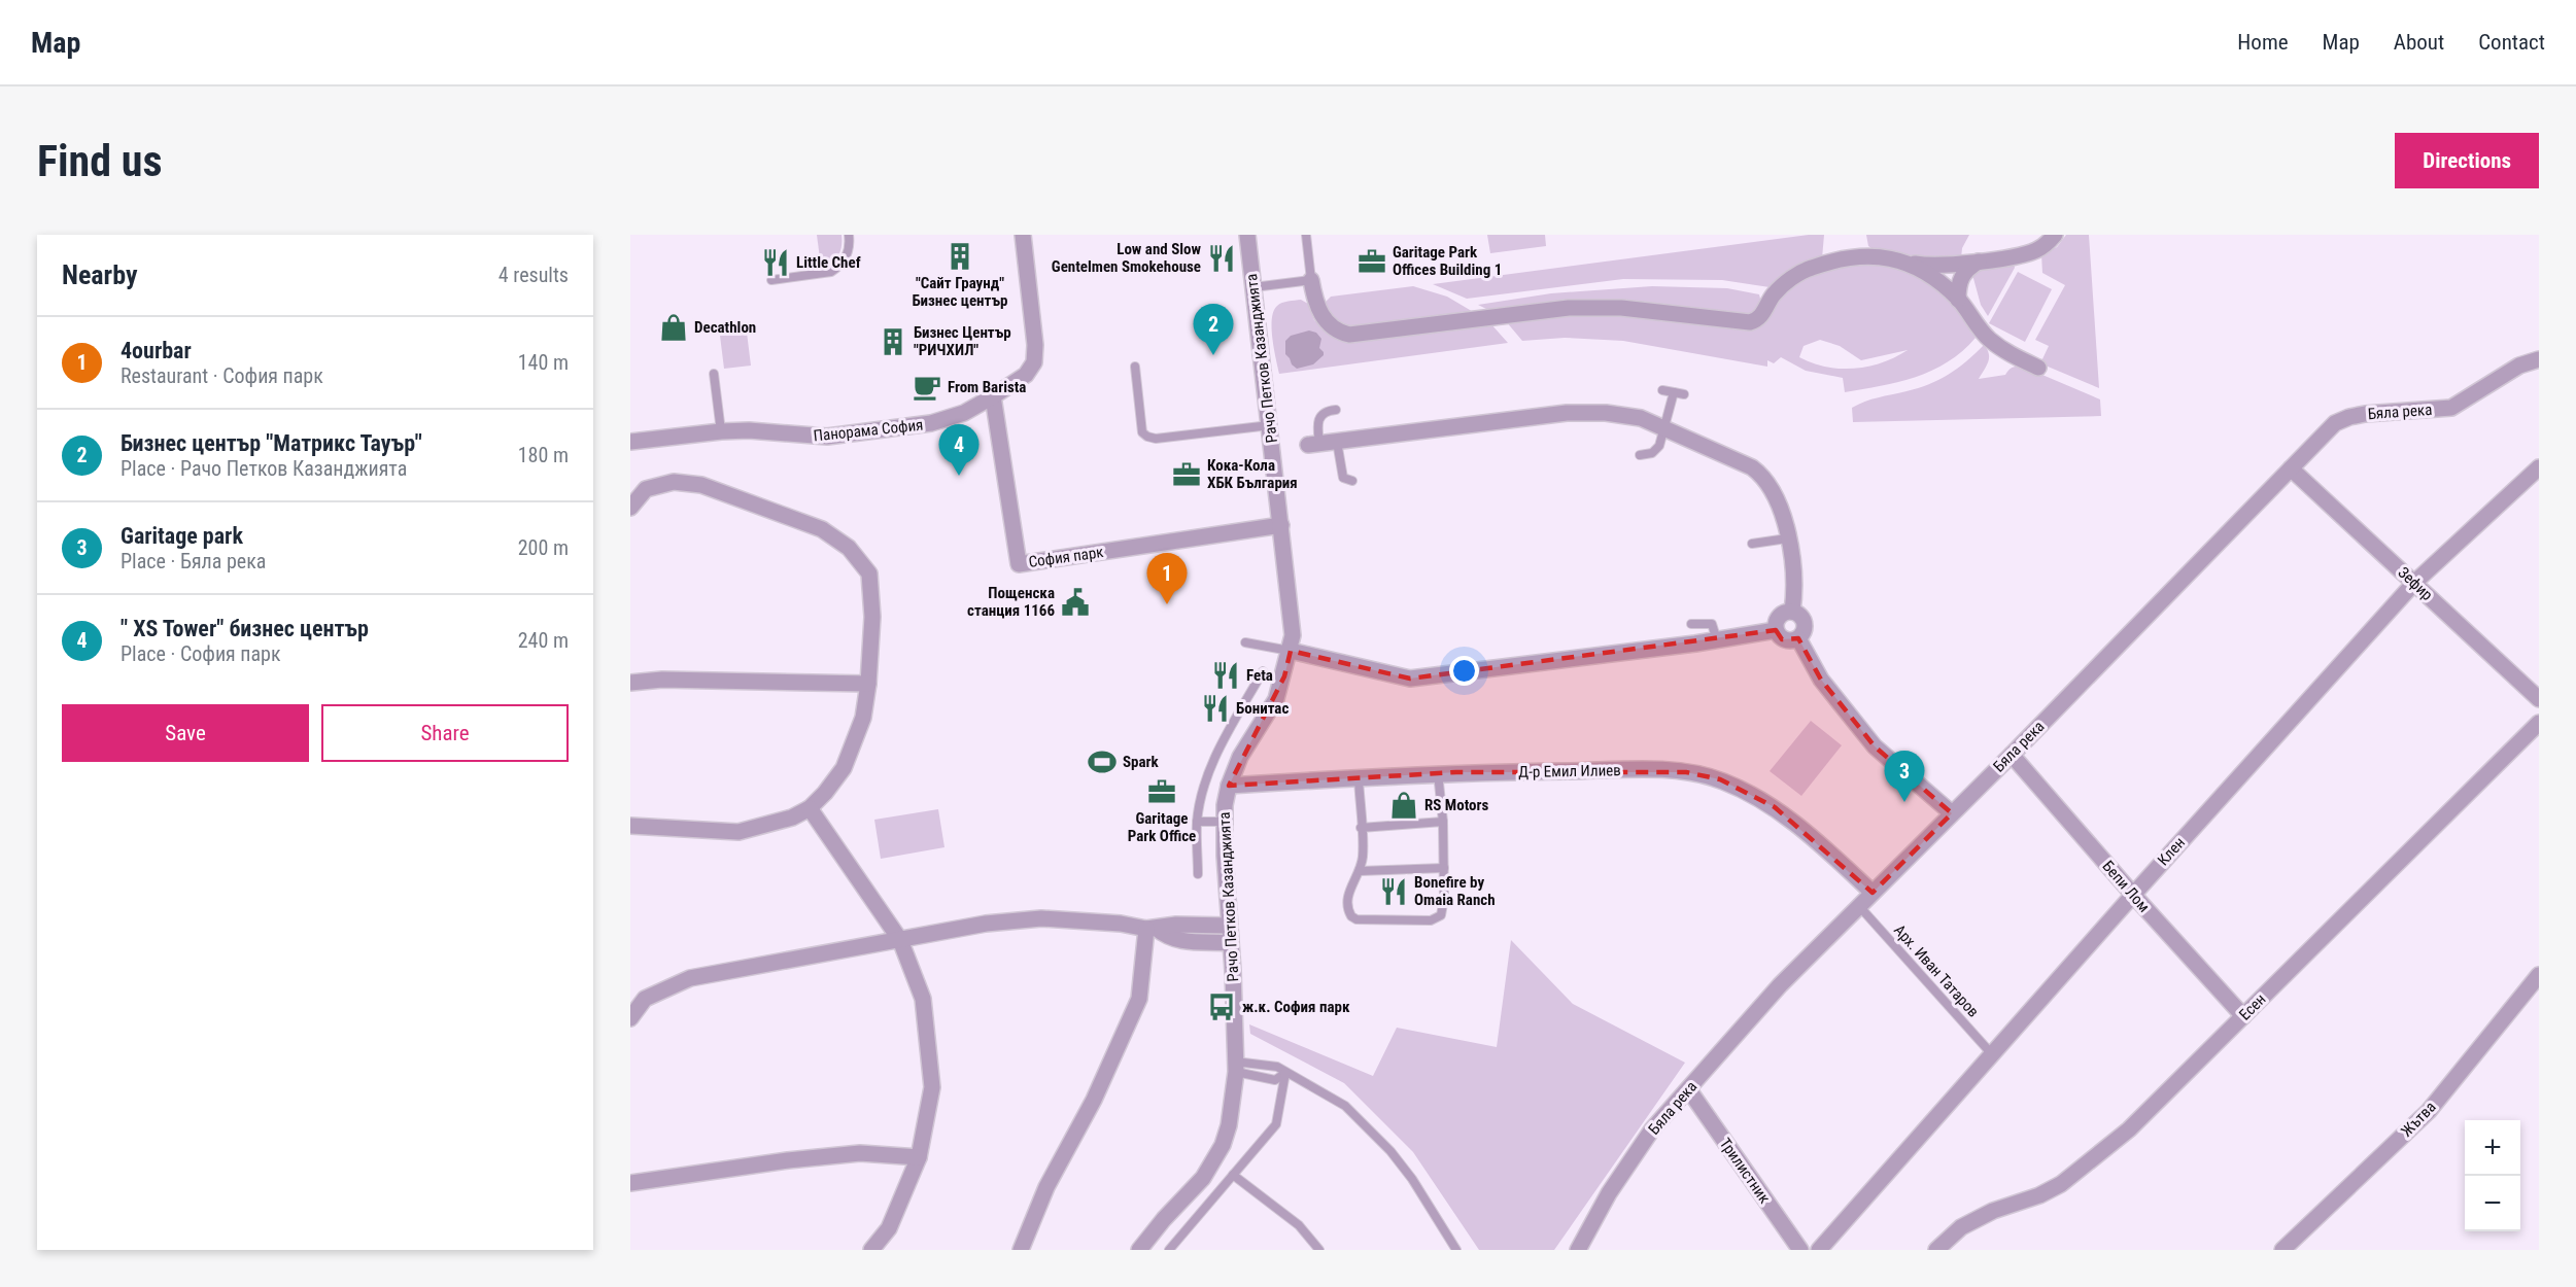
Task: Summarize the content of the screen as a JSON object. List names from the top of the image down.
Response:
{
  "streets": {
    "street": [
      "Рачо Петков Казанджията",
      "Бяла река",
      "Панорама София",
      "София парк",
      "Зефир",
      "Д-р Емил Илиев",
      "Клен",
      "Бепи Лом",
      "Есен",
      "Жътва",
      "Трилистник"
    ],
    "lane": ["Арх. Иван Татаров"]
  },
  "crossings": [
    ["Рачо Петков Казанджията", "София парк"],
    ["Рачо Петков Казанджията", "Д-р Емил Илиев"],
    ["Бяла река", "Зефир"],
    ["Бяла река", "Д-р Емил Илиев"],
    ["Бяла река", "Бепи Лом"],
    ["Бяла река", "Арх. Иван Татаров"],
    ["Бяла река", "Трилистник"],
    ["Панорама София", "София парк"],
    ["Зефир", "Клен"],
    ["Клен", "Бепи Лом"],
    ["Клен", "Арх. Иван Татаров"],
    ["Бепи Лом", "Есен"]
  ],
  "places": {
    "building": ["\"Сайт Граунд\" Бизнес център", "Бизнес Център \"РИЧХИЛ\""],
    "restaurant": [
      "Low and Slow Gentelmen Smokehouse",
      "Little Chef",
      "Feta",
      "Бонитас",
      "Bonefire by Omaia Ranch"
    ],
    "office": ["Garitage Park Offices Building 1", "Кока-Кола ХБК България", "Garitage Park Office"],
    "shop": ["Decathlon", "RS Motors"],
    "cafe": ["From Barista"],
    "public building": ["Пощенска станция 1166"],
    "sports": ["Spark"],
    "bus stop": ["ж.к. София парк"]
  },
  "page": {
    "header": "Map",
    "nav": [
      "Home",
      "Map",
      "About",
      "Contact"
    ],
    "buttons": [
      "Directions",
      ["Save", "Share"]
    ],
    "title": "Find us",
    "heading": ["Nearby", "4 results"],
    "pins": [
      "2",
      "4",
      "1",
      "3"
    ],
    "list": [
      {
        "mark": "1",
        "name": "4ourbar",
        "note": "Restaurant · София парк",
        "value": "140 m"
      },
      {
        "mark": "2",
        "name": "Бизнес център \"Матрикс Тауър\"",
        "note": "Place · Рачо Петков Казанджията",
        "value": "180 m"
      },
      {
        "mark": "3",
        "name": "Garitage park",
        "note": "Place · Бяла река",
        "value": "200 m"
      },
      {
        "mark": "4",
        "name": "\" XS Tower\" бизнес център",
        "note": "Place · София парк",
        "value": "240 m"
      }
    ],
    "map_buttons": ["+", "−"]
  }
}
